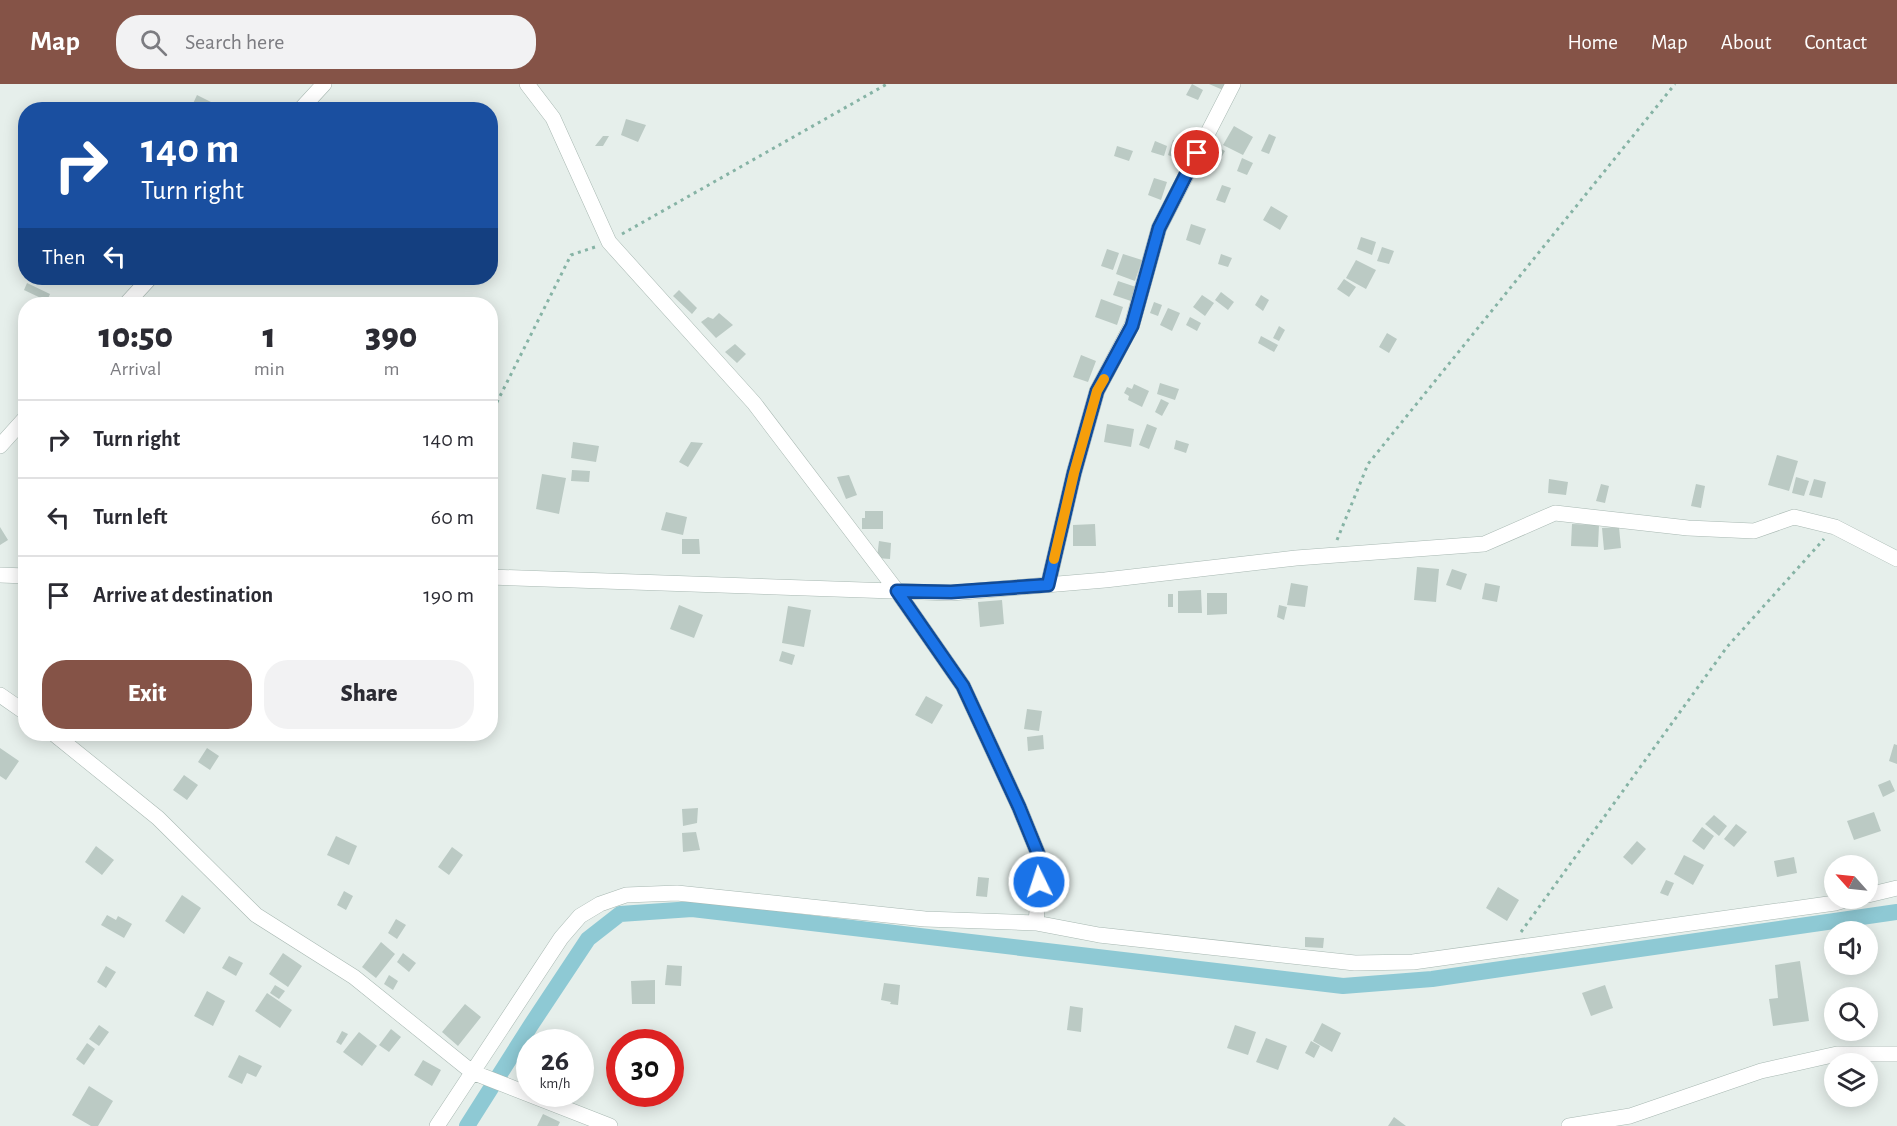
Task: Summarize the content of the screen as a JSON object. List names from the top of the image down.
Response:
{
  "north": "top left",
  "page": {
    "header": "Map",
    "search": "Search here",
    "nav": [
      "Home",
      "Map",
      "About",
      "Contact"
    ],
    "turn": ["140 m", "Turn right"],
    "then": "Then",
    "eta": [
      "10:50",
      "Arrival",
      "1",
      "min",
      "390",
      "m"
    ],
    "list": [
      {
        "name": "Turn right",
        "value": "140 m"
      },
      {
        "name": "Turn left",
        "value": "60 m"
      },
      {
        "name": "Arrive at destination",
        "value": "190 m"
      }
    ],
    "buttons": ["Exit", "Share"],
    "speed": "26 km/h",
    "limit": "30"
  }
}
